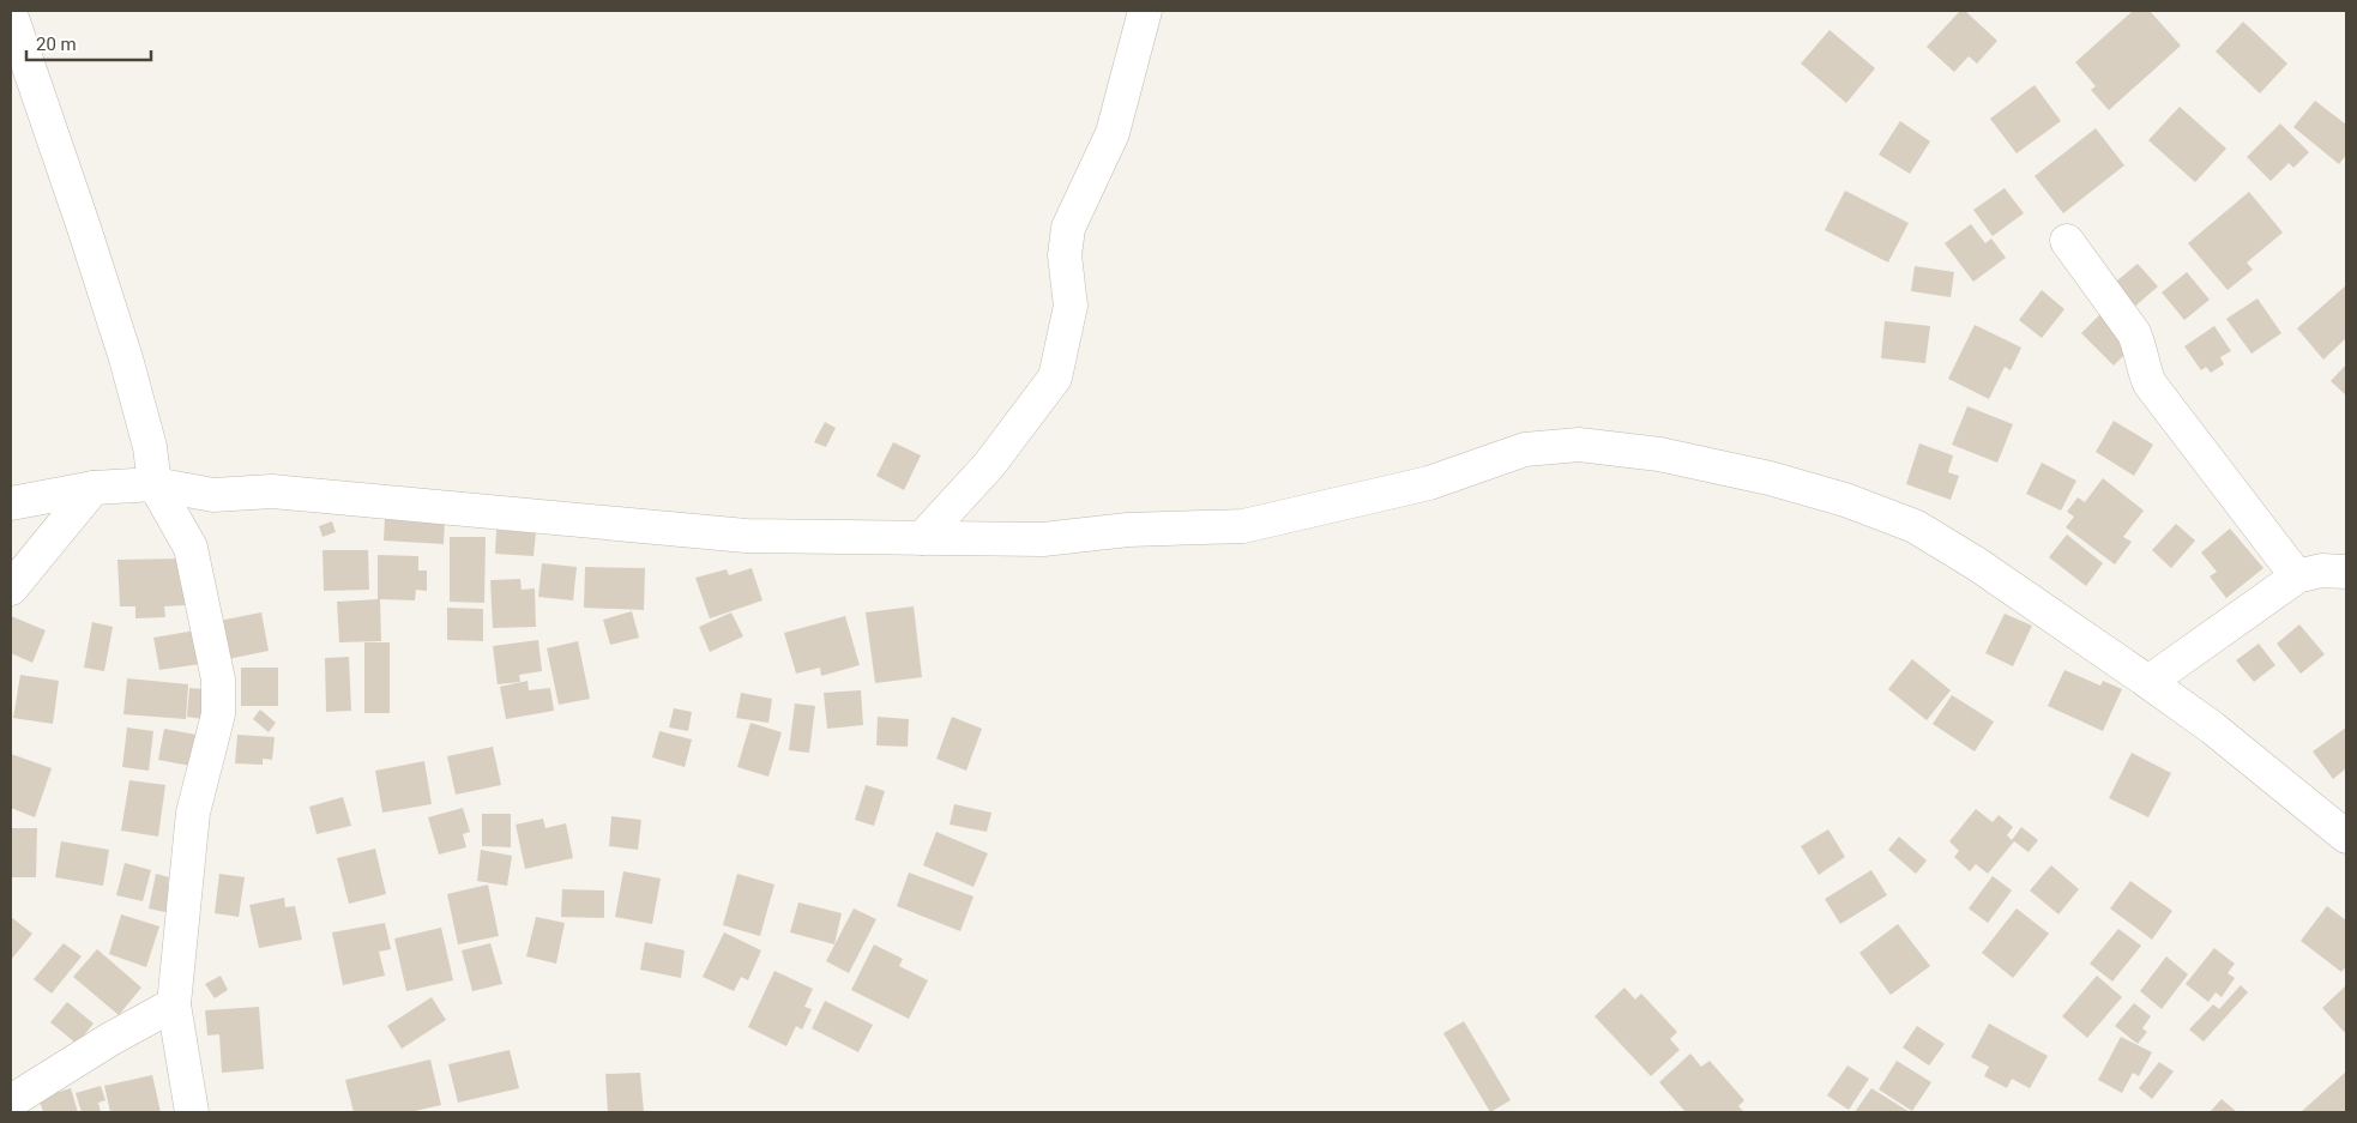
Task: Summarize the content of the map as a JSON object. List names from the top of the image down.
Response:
{
  "scale_bar": "20 m"
}
